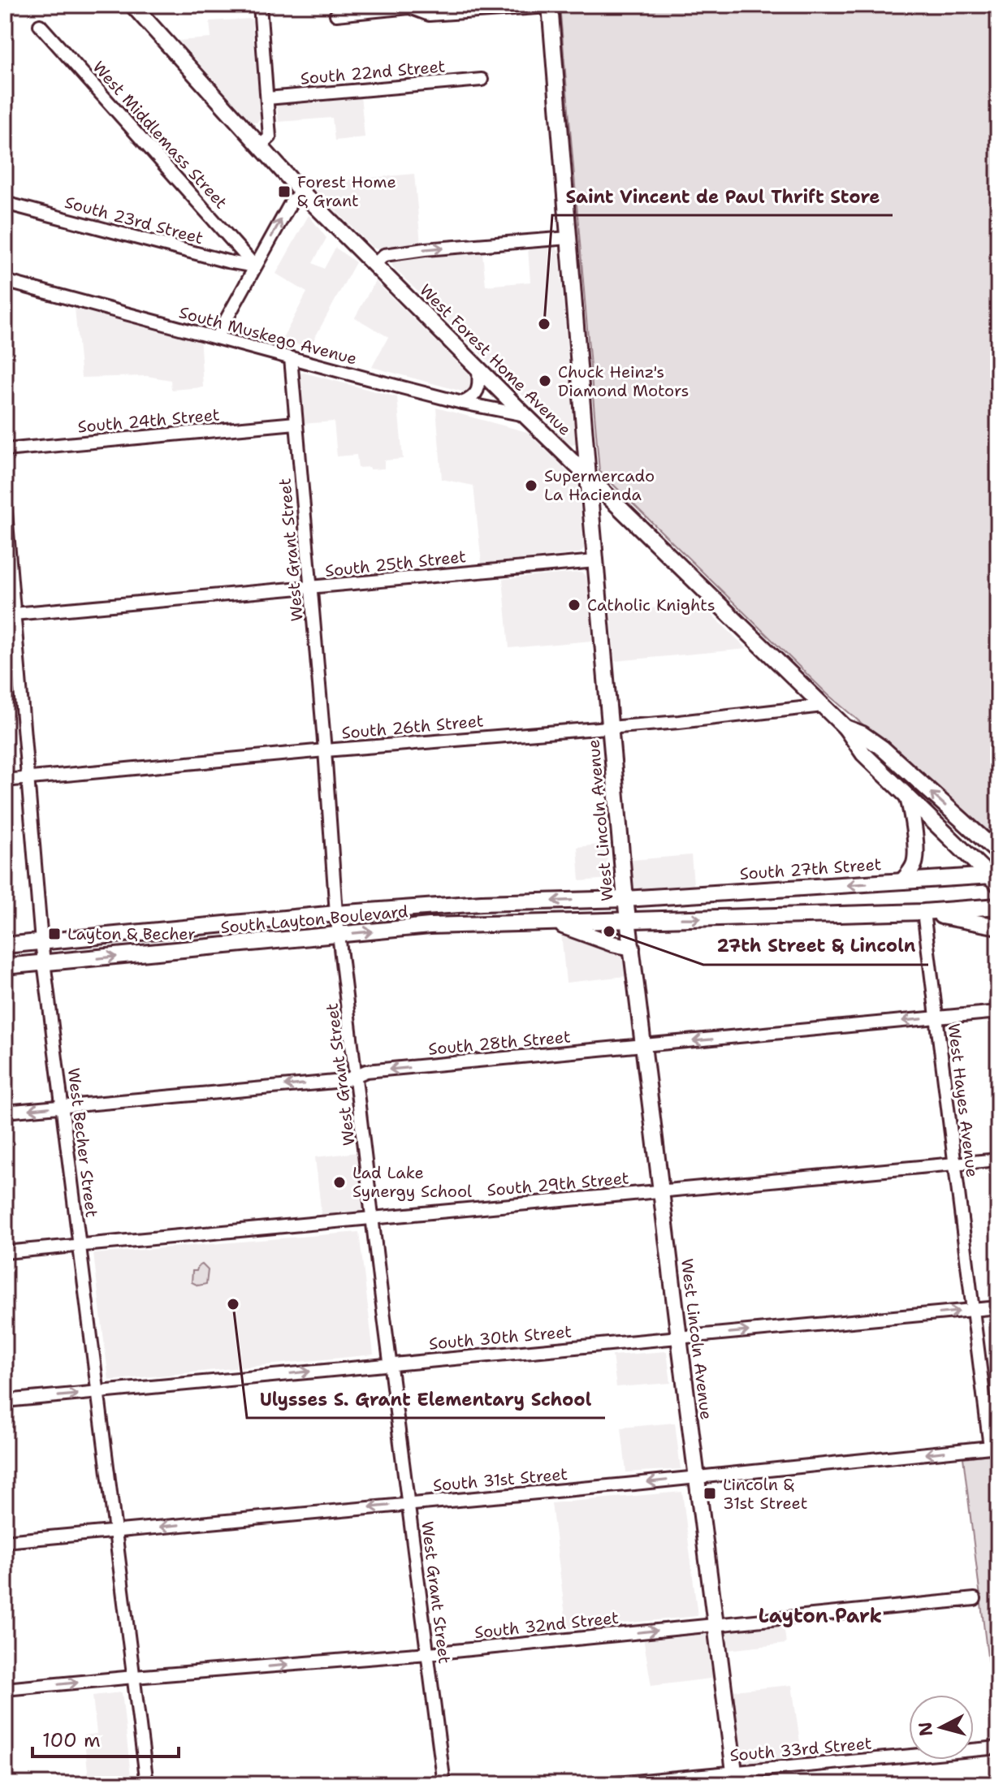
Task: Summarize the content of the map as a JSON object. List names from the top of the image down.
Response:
{
  "streets": {
    "main road": [
      "West Forest Home Avenue",
      "West Lincoln Avenue",
      "South 27th Street",
      "South Layton Boulevard"
    ],
    "street": [
      "South 22nd Street",
      "West Middlemass Street",
      "South 23rd Street",
      "South Muskego Avenue",
      "South 24th Street",
      "West Grant Street",
      "South 25th Street",
      "South 26th Street",
      "South 28th Street",
      "West Hayes Avenue",
      "West Becher Street",
      "South 29th Street",
      "South 30th Street",
      "South 31st Street",
      "South 32nd Street",
      "South 33rd Street"
    ]
  },
  "crossings": [
    ["West Middlemass Street", "South 23rd Street"],
    ["South Muskego Avenue", "West Forest Home Avenue"],
    ["South Muskego Avenue", "West Grant Street"],
    ["West Forest Home Avenue", "South 26th Street"],
    ["West Forest Home Avenue", "West Lincoln Avenue"],
    ["West Forest Home Avenue", "South 27th Street"],
    ["South 24th Street", "West Grant Street"],
    ["West Grant Street", "South 25th Street"],
    ["West Grant Street", "South 26th Street"],
    ["West Grant Street", "South Layton Boulevard"],
    ["West Grant Street", "South 28th Street"],
    ["West Grant Street", "South 29th Street"],
    ["West Grant Street", "South 30th Street"],
    ["West Grant Street", "South 31st Street"],
    ["West Grant Street", "South 32nd Street"],
    ["South 25th Street", "West Lincoln Avenue"],
    ["South 25th Street", "West Becher Street"],
    ["South 26th Street", "West Lincoln Avenue"],
    ["South 26th Street", "West Becher Street"],
    ["West Lincoln Avenue", "South 27th Street"],
    ["West Lincoln Avenue", "South Layton Boulevard"],
    ["West Lincoln Avenue", "South 28th Street"],
    ["West Lincoln Avenue", "South 29th Street"],
    ["West Lincoln Avenue", "South 30th Street"],
    ["West Lincoln Avenue", "South 31st Street"],
    ["West Lincoln Avenue", "South 32nd Street"],
    ["West Lincoln Avenue", "South 33rd Street"],
    ["South 27th Street", "South Layton Boulevard"],
    ["South Layton Boulevard", "West Becher Street"],
    ["South 28th Street", "West Hayes Avenue"],
    ["South 28th Street", "West Becher Street"],
    ["West Hayes Avenue", "South 29th Street"],
    ["West Hayes Avenue", "South 30th Street"],
    ["West Hayes Avenue", "South 31st Street"],
    ["West Becher Street", "South 29th Street"],
    ["West Becher Street", "South 30th Street"],
    ["West Becher Street", "South 31st Street"],
    ["West Becher Street", "South 32nd Street"]
  ],
  "one_way": [
    "South 28th Street",
    "South 30th Street",
    "South 31st Street",
    "South 32nd Street"
  ],
  "districts": ["Layton Park"],
  "places": {
    "transit": ["Forest Home & Grant", "Layton & Becher", "Lincoln & 31st Street"],
    "other": [
      "Saint Vincent de Paul Thrift Store",
      "Chuck Heinz's Diamond Motors",
      "Supermercado La Hacienda",
      "Catholic Knights",
      "27th Street & Lincoln",
      "Lad Lake Synergy School",
      "Ulysses S. Grant Elementary School"
    ]
  },
  "scale_bar": "100 m",
  "north": "left"
}
